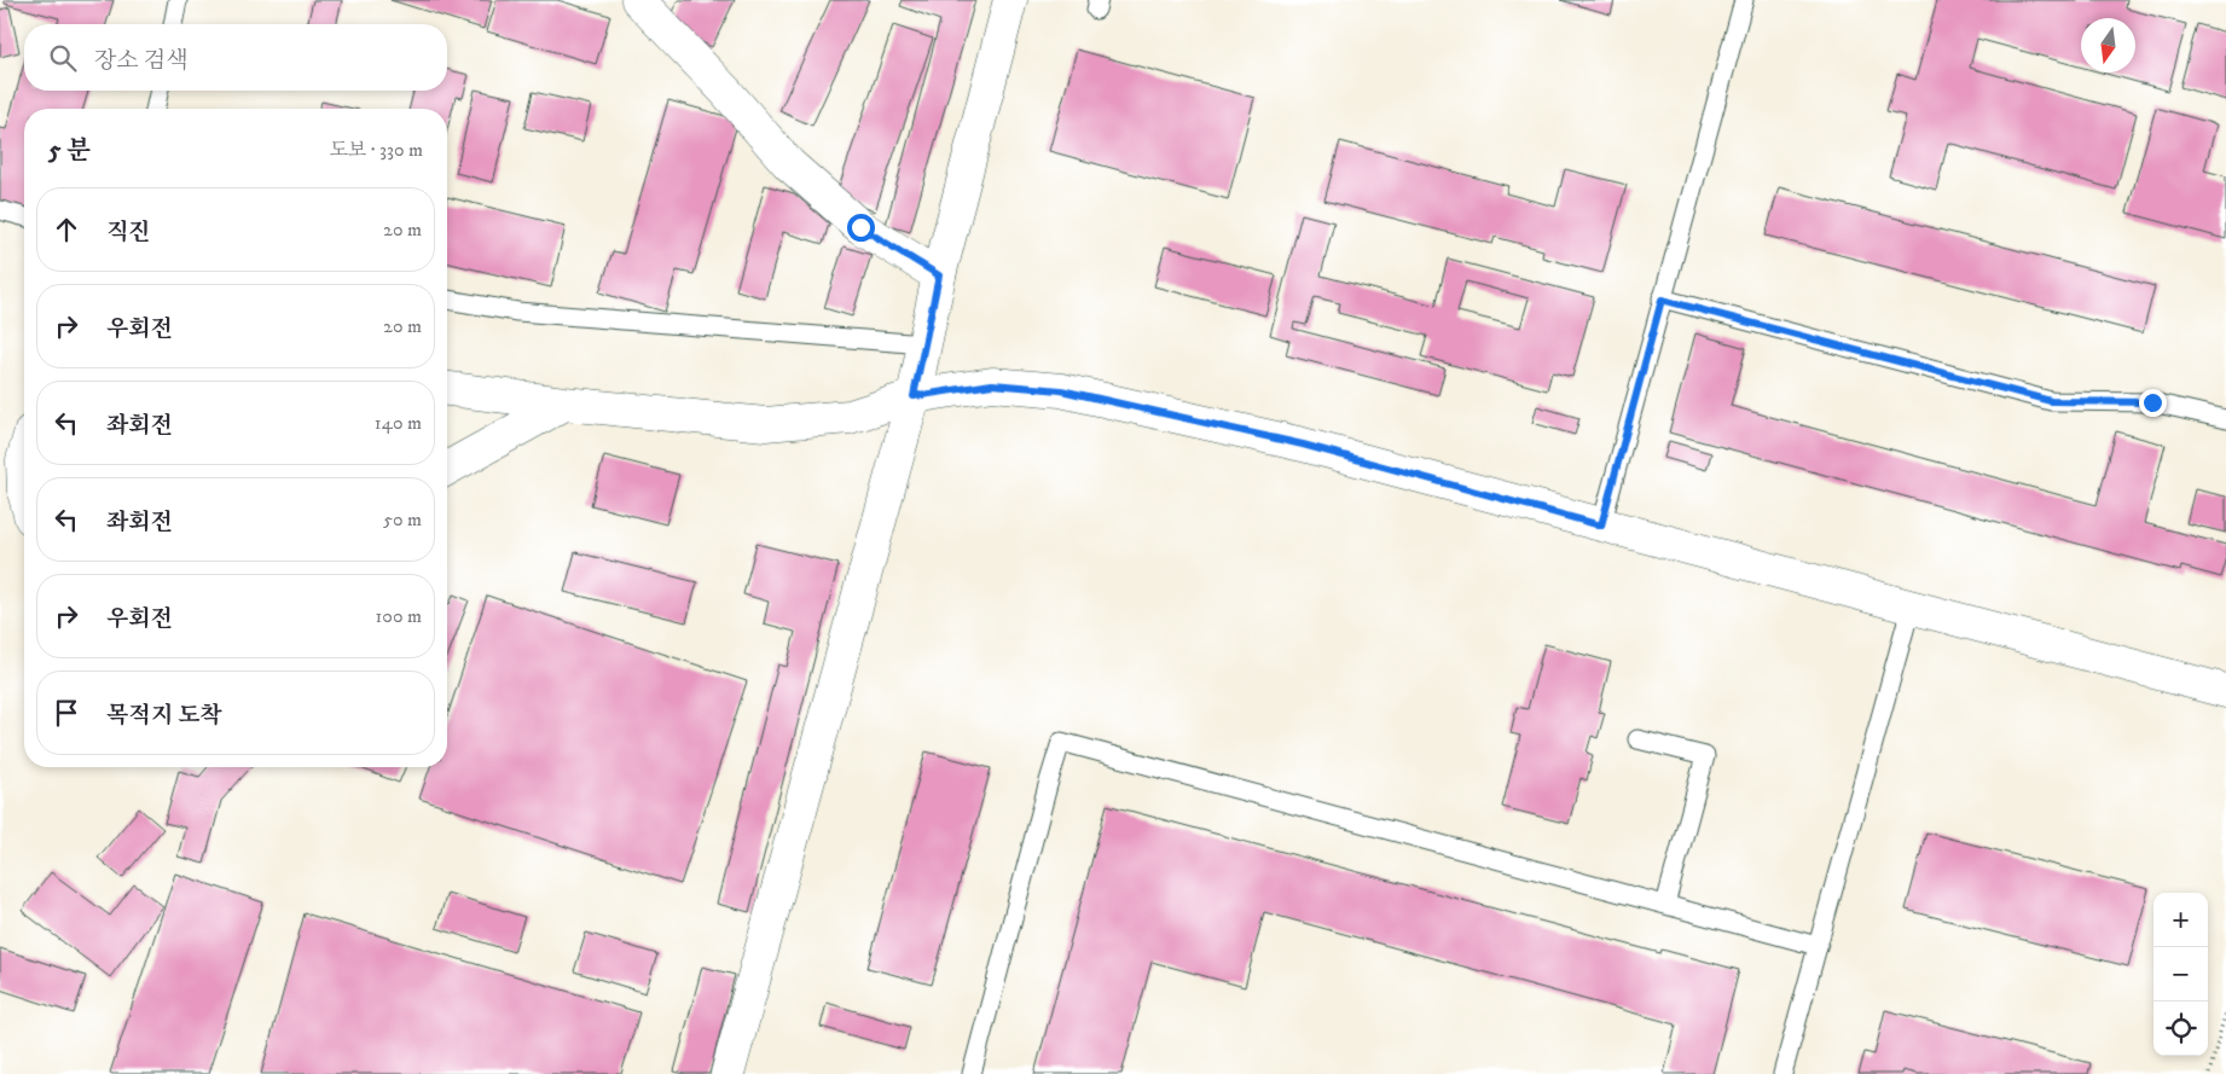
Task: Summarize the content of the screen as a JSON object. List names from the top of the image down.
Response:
{
  "north": "bottom",
  "page": {
    "search": "장소 검색",
    "heading": ["5 분", "도보 · 330 m"],
    "list": [
      ["직진", "20 m"],
      ["우회전", "20 m"],
      ["좌회전", "140 m"],
      ["좌회전", "50 m"],
      ["우회전", "100 m"],
      "목적지 도착"
    ],
    "map_buttons": ["+", "−"]
  }
}
